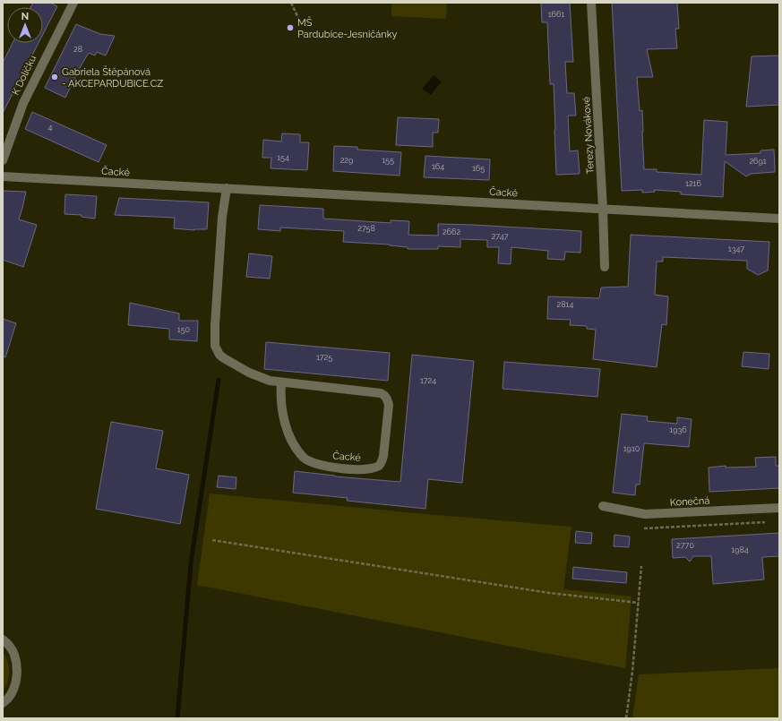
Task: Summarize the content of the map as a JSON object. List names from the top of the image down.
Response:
{
  "streets": {
    "street": [
      "K Dolíčku",
      "Terezy Novákové",
      "Čacké",
      "Konečná"
    ]
  },
  "crossings": [
    ["Terezy Novákové", "Čacké"]
  ],
  "places": ["MŠ Pardubice-Jesničánky", "Gabriela Štěpánová - AKCEPARDUBICE.CZ"],
  "house_numbers": [
    "1661",
    "28",
    "4",
    "154",
    "229",
    "155",
    "2691",
    "164",
    "165",
    "1216",
    "2758",
    "2662",
    "2747",
    "1347",
    "2814",
    "150",
    "1725",
    "1724",
    "1936",
    "1910",
    "2770",
    "1984"
  ],
  "north": "top"
}
